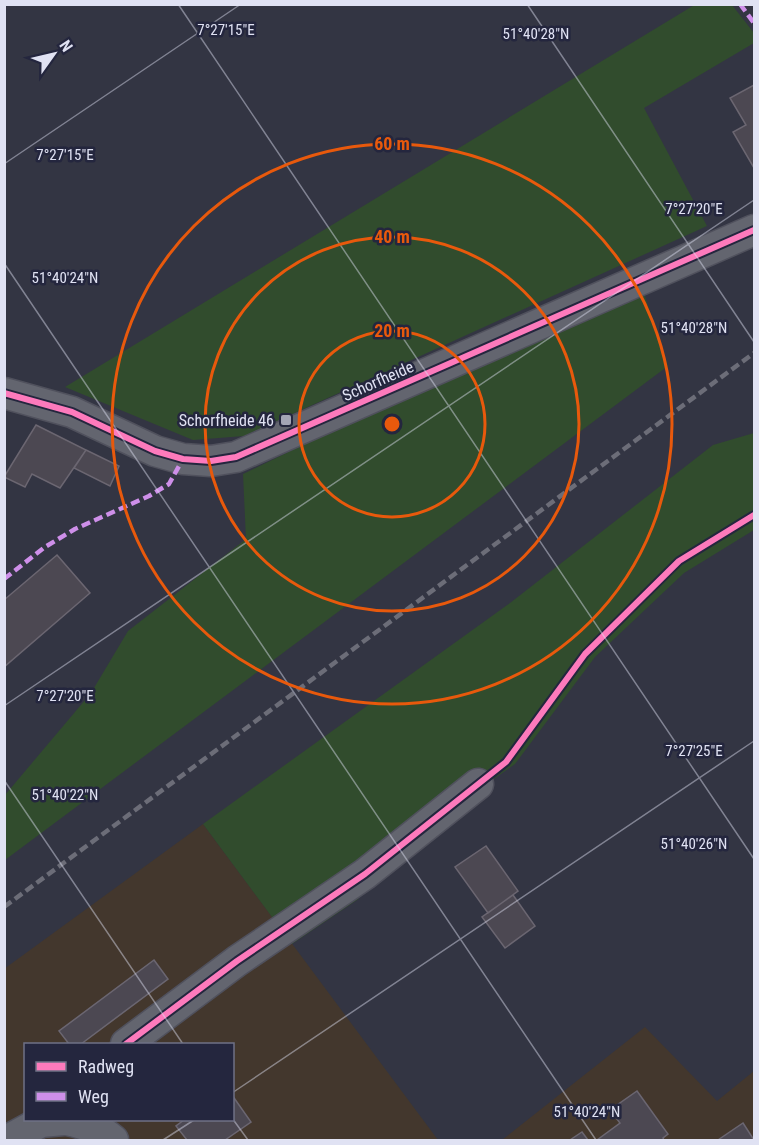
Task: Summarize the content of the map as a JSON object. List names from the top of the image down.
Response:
{
  "streets": {
    "street": ["Schorfheide"]
  },
  "places": {
    "transit": ["Schorfheide 46"]
  },
  "legend": ["Radweg", "Weg"],
  "north": "top right",
  "coordinates": [
    "7°27'15\"E",
    "51°40'28\"N",
    "7°27'20\"E",
    "51°40'24\"N",
    "7°27'25\"E",
    "51°40'22\"N",
    "51°40'26\"N"
  ],
  "rings": ["60 m", "40 m", "20 m"]
}
